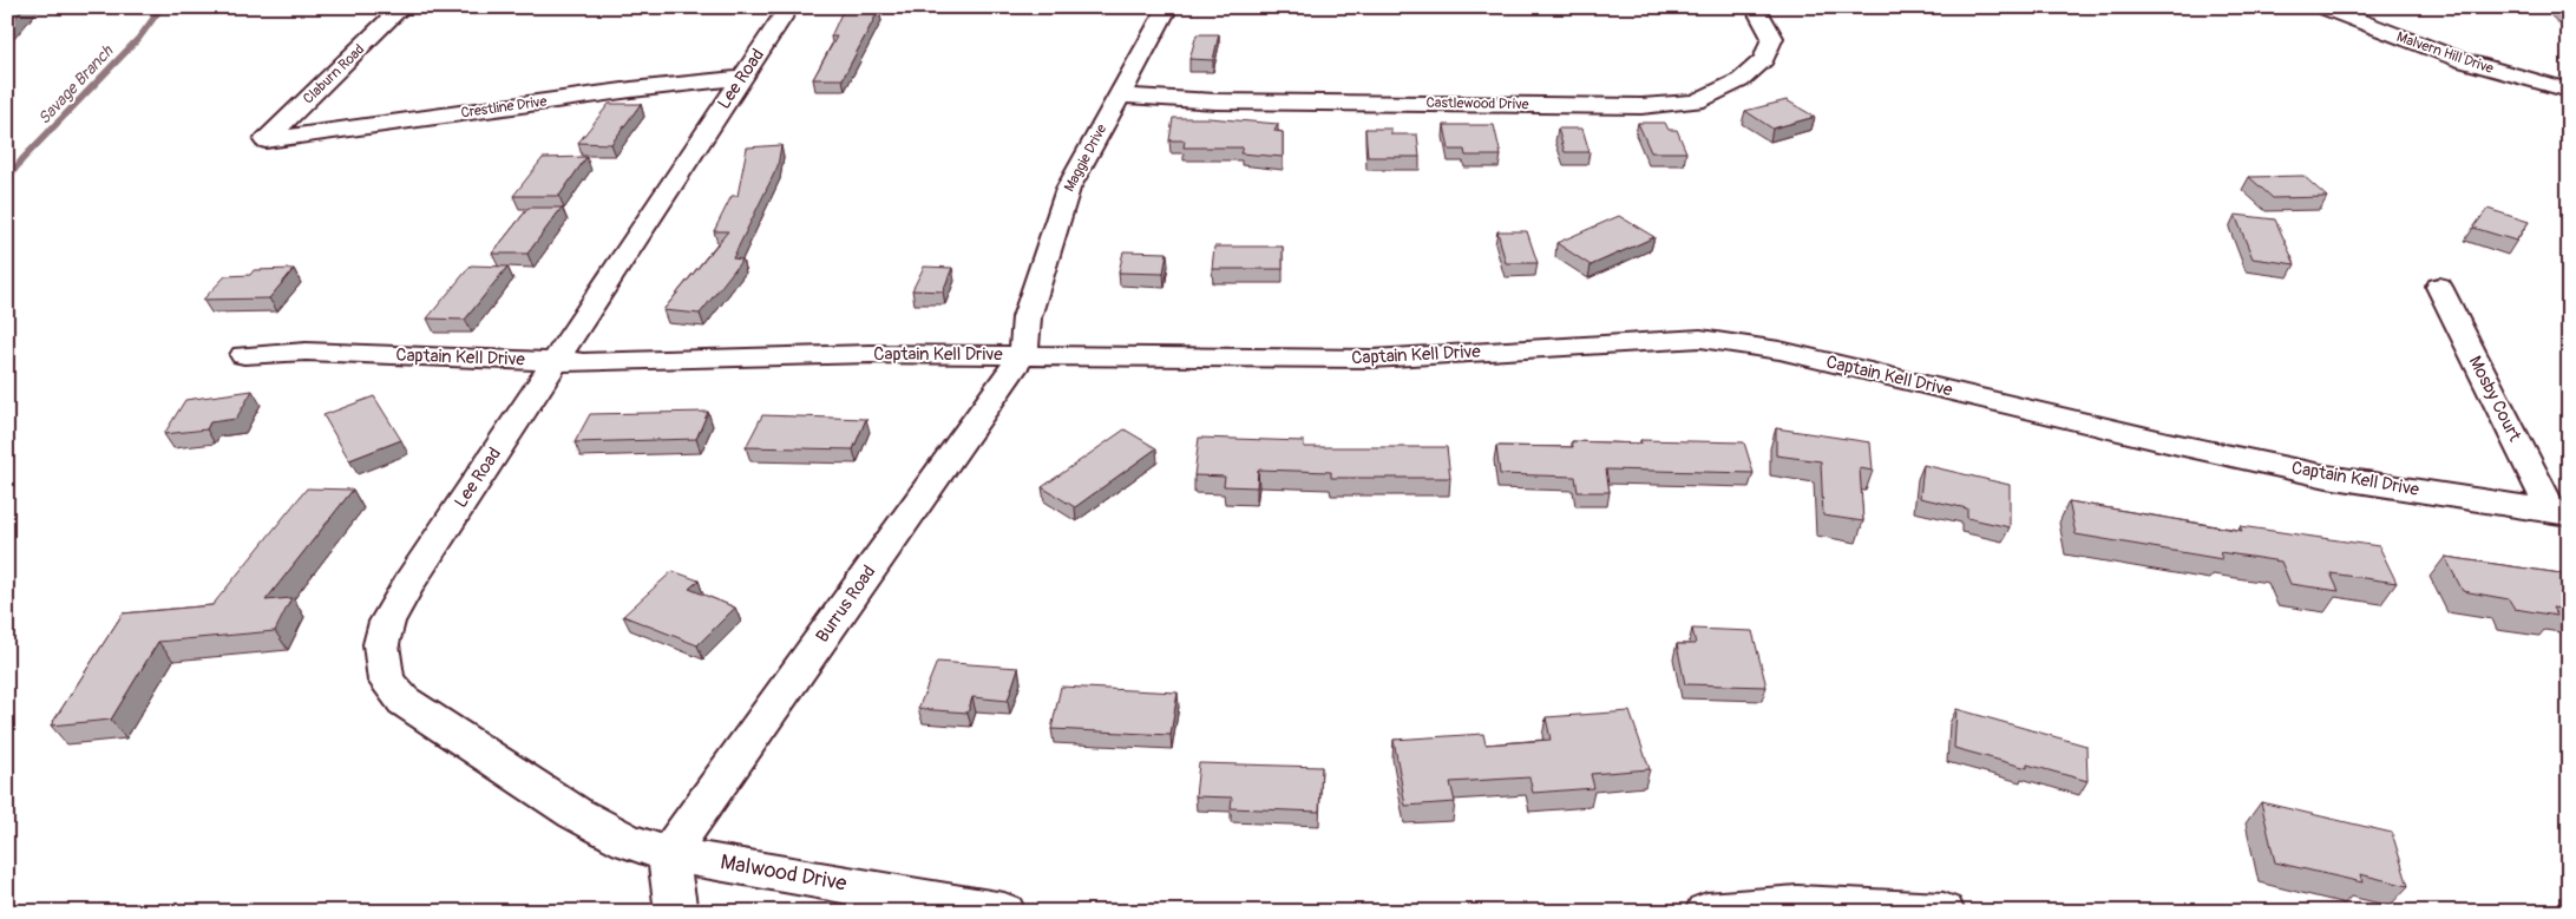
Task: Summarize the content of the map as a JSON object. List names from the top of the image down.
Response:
{
  "streets": {
    "street": [
      "Malvern Hill Drive",
      "Claburn Road",
      "Lee Road",
      "Castlewood Drive",
      "Crestline Drive",
      "Maggie Drive",
      "Captain Kell Drive",
      "Mosby Court",
      "Burrus Road",
      "Malwood Drive"
    ]
  },
  "crossings": [
    ["Claburn Road", "Crestline Drive"],
    ["Lee Road", "Crestline Drive"],
    ["Lee Road", "Captain Kell Drive"],
    ["Lee Road", "Burrus Road"],
    ["Lee Road", "Malwood Drive"],
    ["Castlewood Drive", "Maggie Drive"],
    ["Maggie Drive", "Captain Kell Drive"],
    ["Maggie Drive", "Burrus Road"],
    ["Captain Kell Drive", "Mosby Court"],
    ["Captain Kell Drive", "Burrus Road"],
    ["Burrus Road", "Malwood Drive"]
  ],
  "water": ["Savage Branch"]
}
